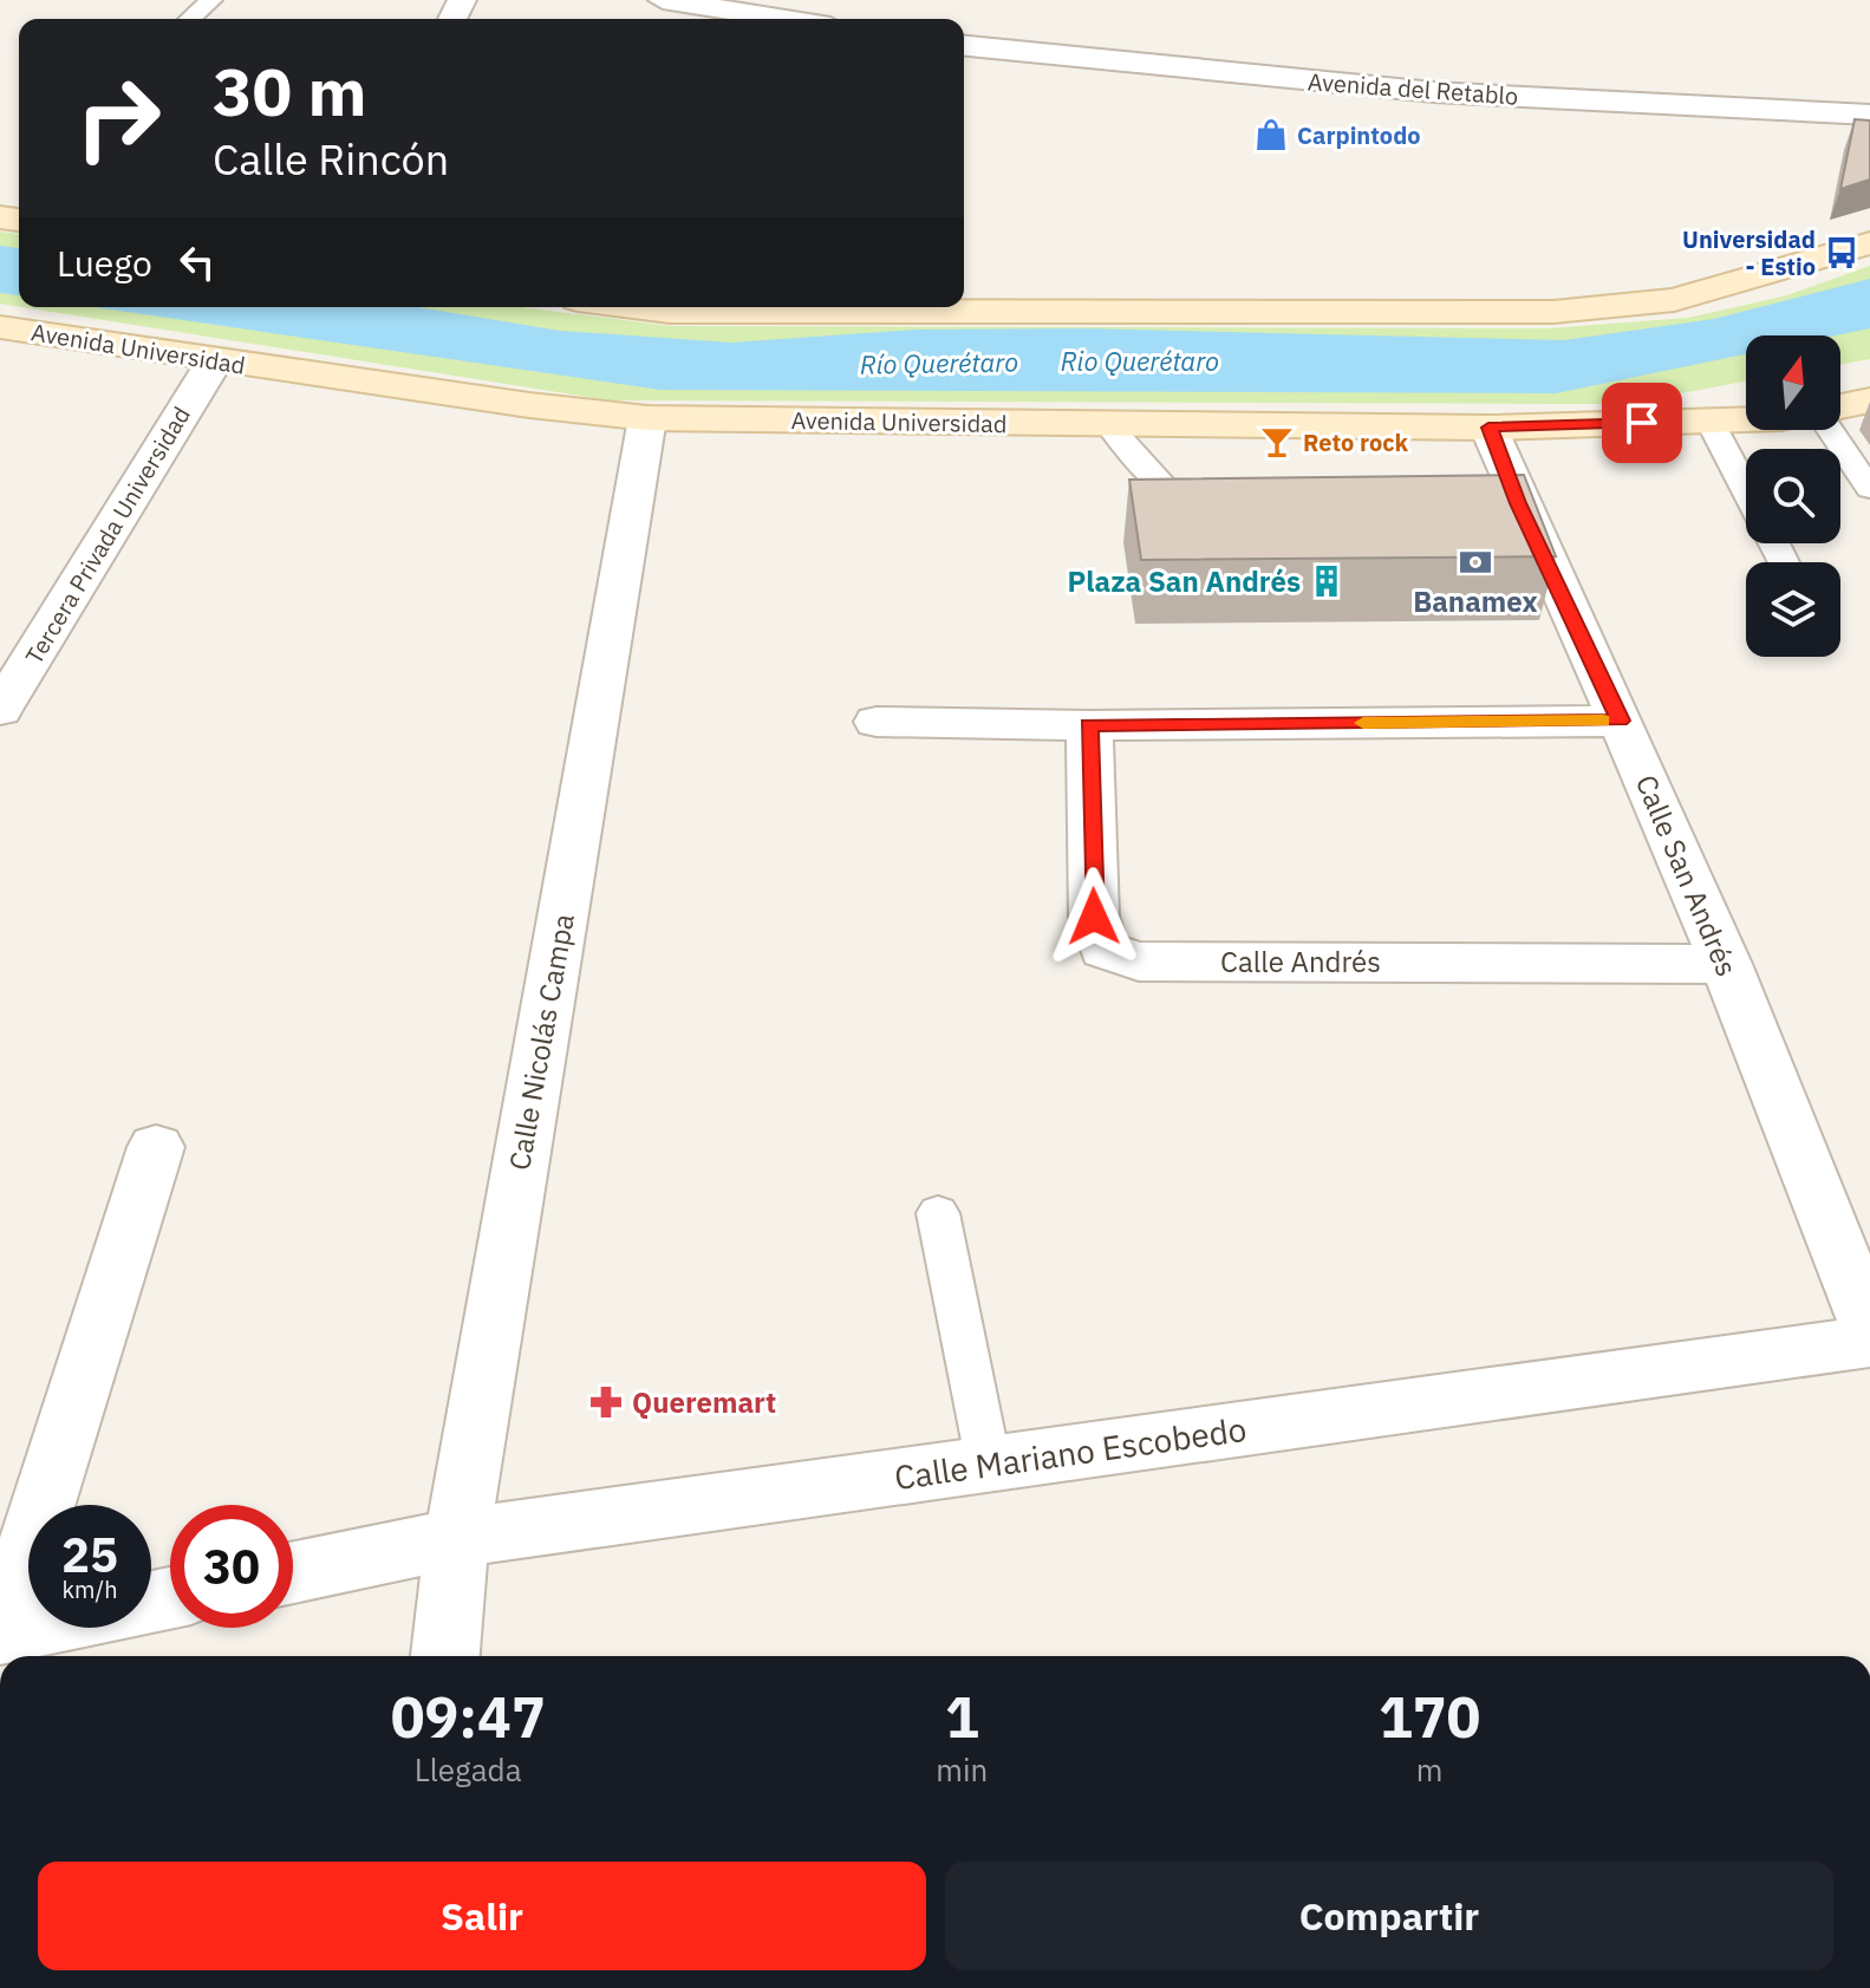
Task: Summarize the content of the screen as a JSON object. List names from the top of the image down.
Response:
{
  "streets": {
    "main road": ["Avenida Universidad"],
    "street": [
      "Avenida del Retablo",
      "Tercera Privada Universidad",
      "Calle San Andrés",
      "Calle Andrés",
      "Calle Nicolás Campa",
      "Calle Mariano Escobedo"
    ]
  },
  "crossings": [
    ["Avenida Universidad", "Tercera Privada Universidad"],
    ["Avenida Universidad", "Calle San Andrés"],
    ["Avenida Universidad", "Calle Nicolás Campa"],
    ["Calle San Andrés", "Calle Andrés"],
    ["Calle Nicolás Campa", "Calle Mariano Escobedo"]
  ],
  "water": ["Rio Querétaro", "Río Querétaro"],
  "places": {
    "shop": ["Carpintodo"],
    "bus stop": ["Universidad - Estio"],
    "bar": ["Reto rock"],
    "bank": ["Banamex"],
    "building": ["Plaza San Andrés"],
    "pharmacy": ["Queremart"]
  },
  "north": "top",
  "page": {
    "turn": ["30 m", "Calle Rincón"],
    "then": "Luego",
    "speed": "25 km/h",
    "limit": "30",
    "eta": [
      "09:47",
      "Llegada",
      "1",
      "min",
      "170",
      "m"
    ],
    "buttons": ["Salir", "Compartir"]
  }
}
